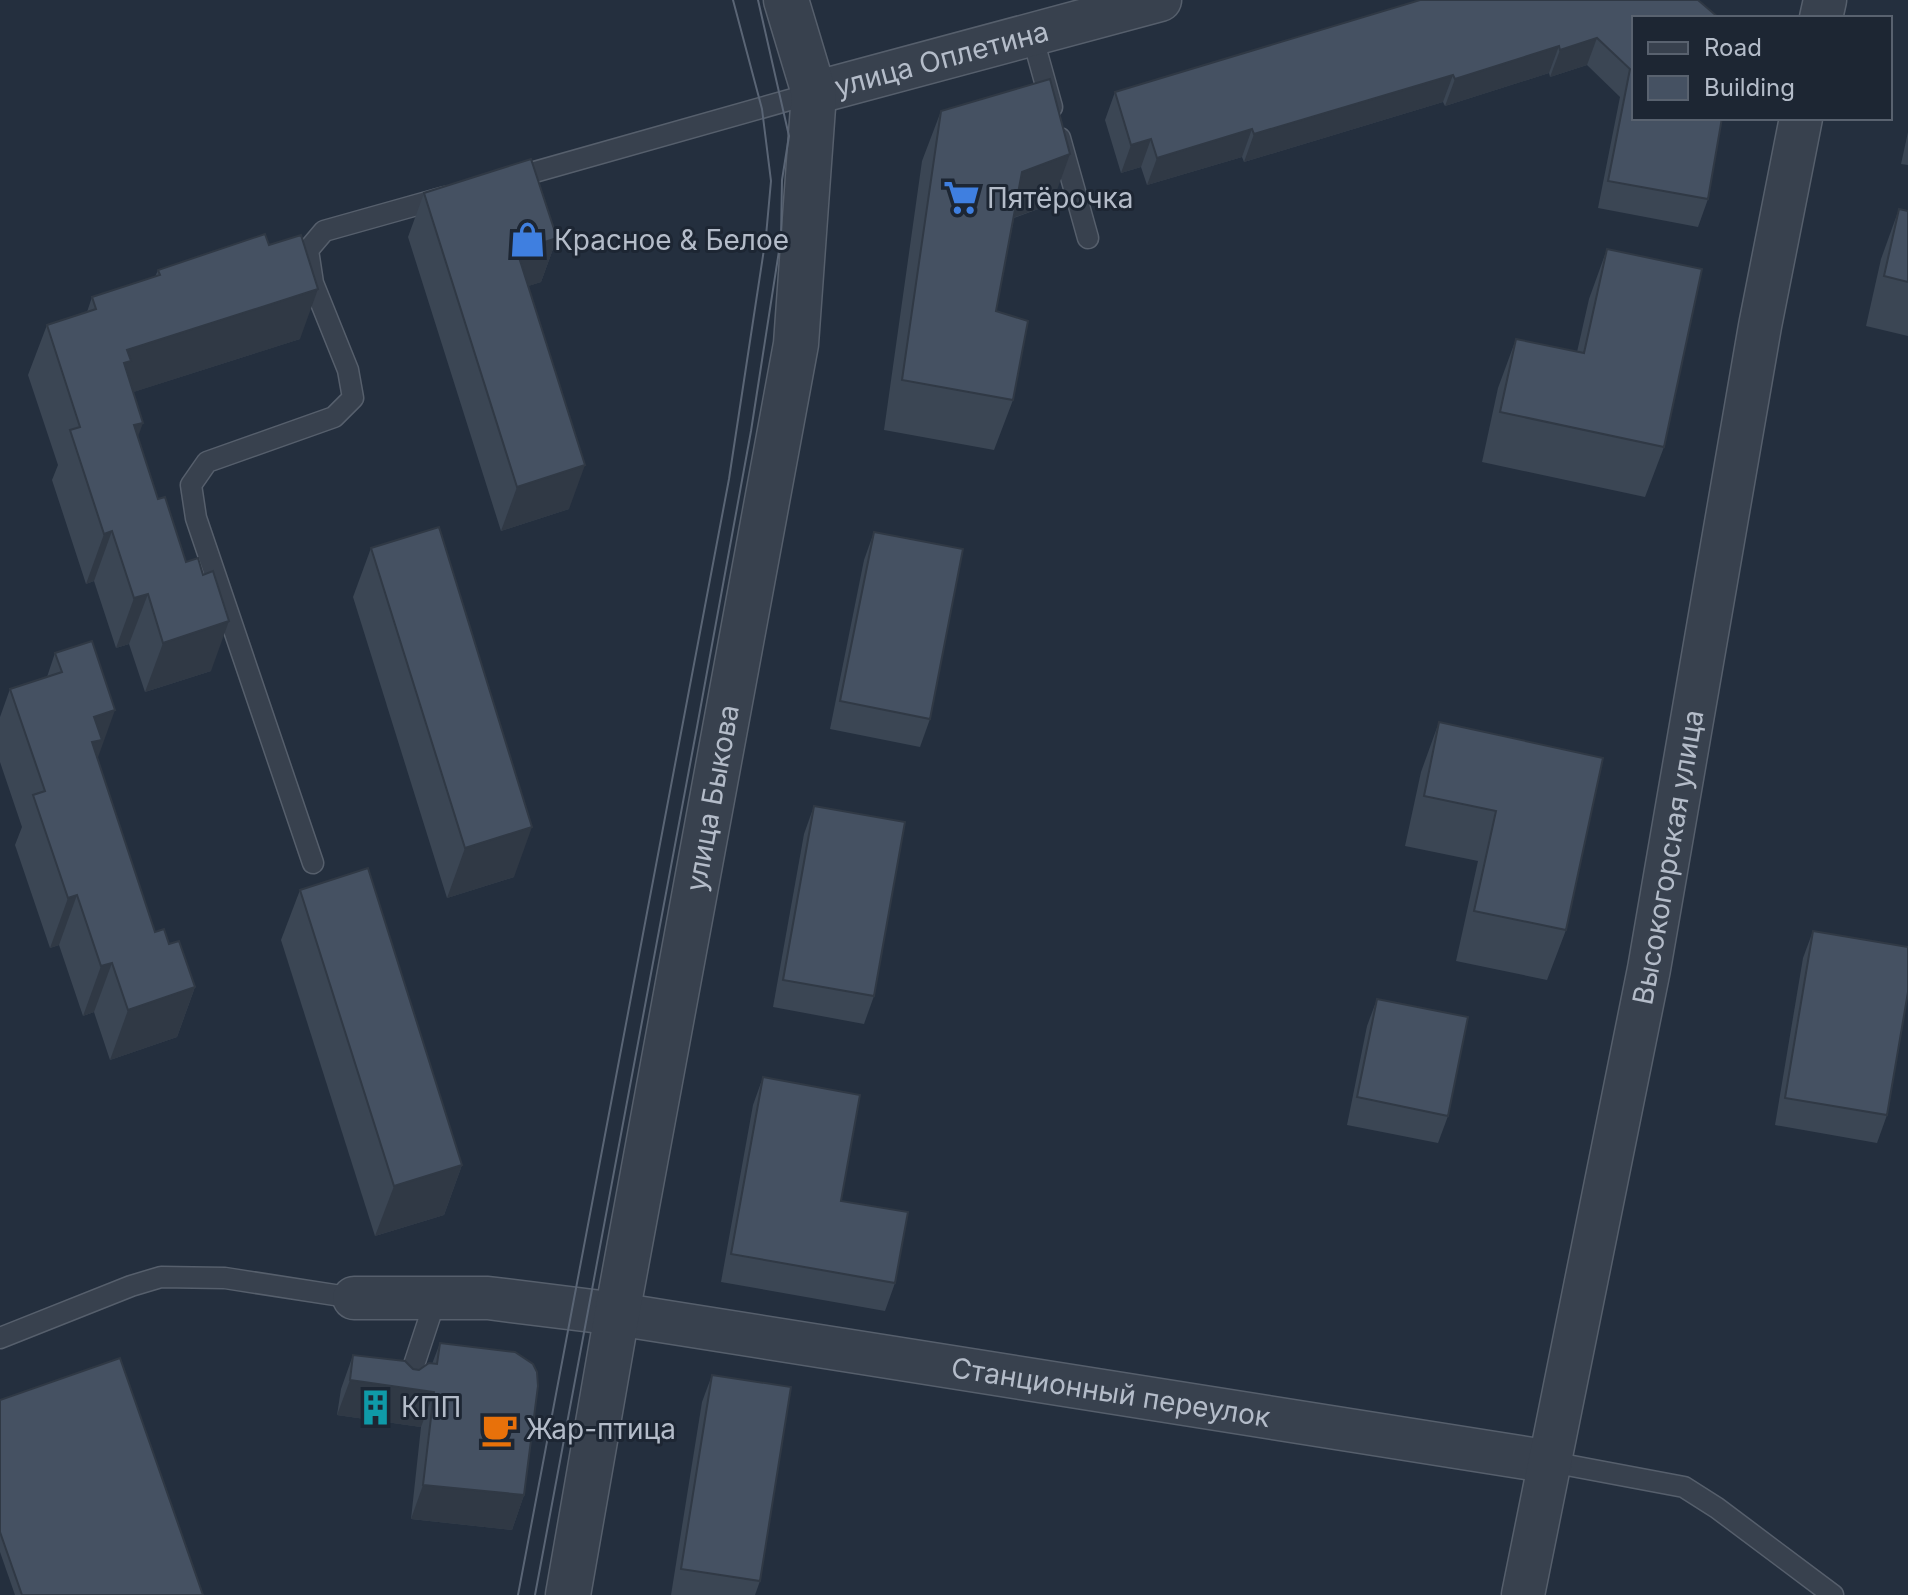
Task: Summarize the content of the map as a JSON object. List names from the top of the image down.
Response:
{
  "streets": {
    "street": [
      "улица Оплетина",
      "улица Быкова",
      "Высокогорская улица",
      "Станционный переулок"
    ]
  },
  "crossings": [
    ["улица Оплетина", "улица Быкова"],
    ["улица Быкова", "Станционный переулок"],
    ["Высокогорская улица", "Станционный переулок"]
  ],
  "places": {
    "supermarket": ["Пятёрочка"],
    "shop": ["Красное & Белое"],
    "building": ["КПП"],
    "cafe": ["Жар-птица"]
  },
  "legend": ["Road", "Building"]
}
